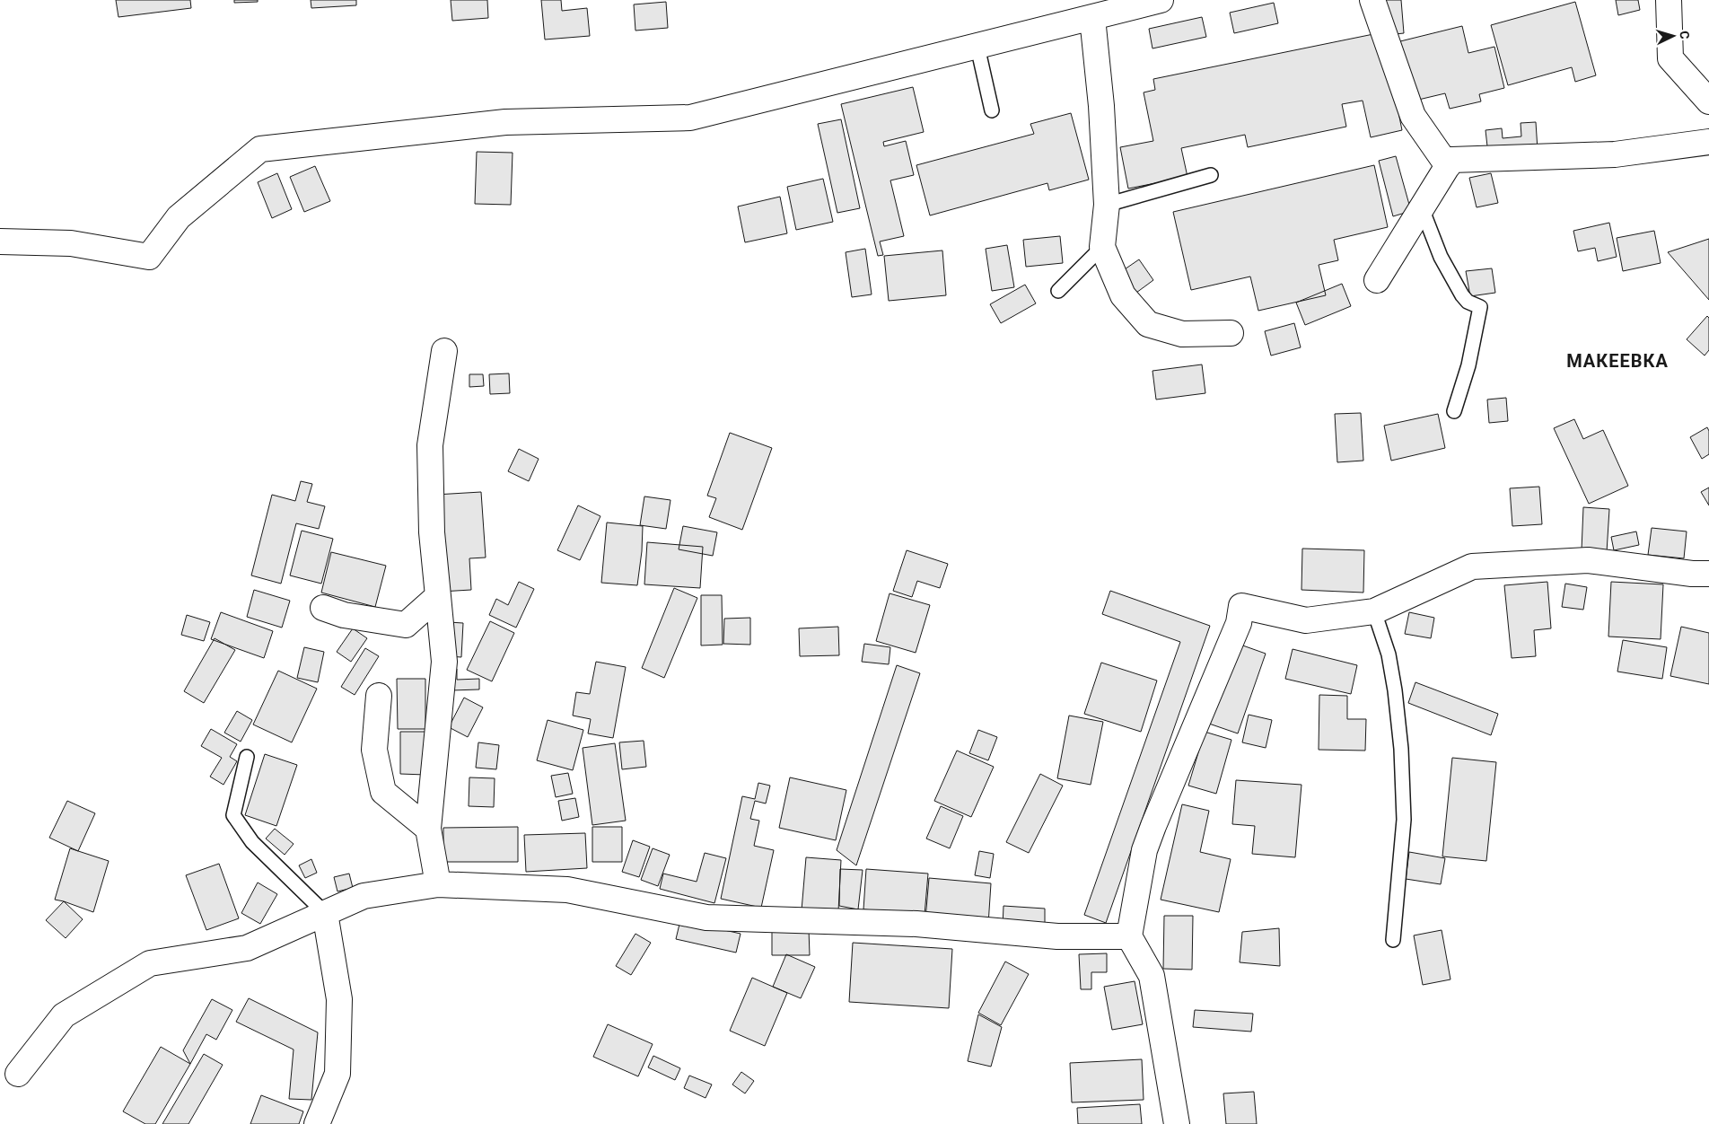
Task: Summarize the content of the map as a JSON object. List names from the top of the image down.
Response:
{
  "districts": ["МАКЕЕВКА"],
  "north": "right"
}
